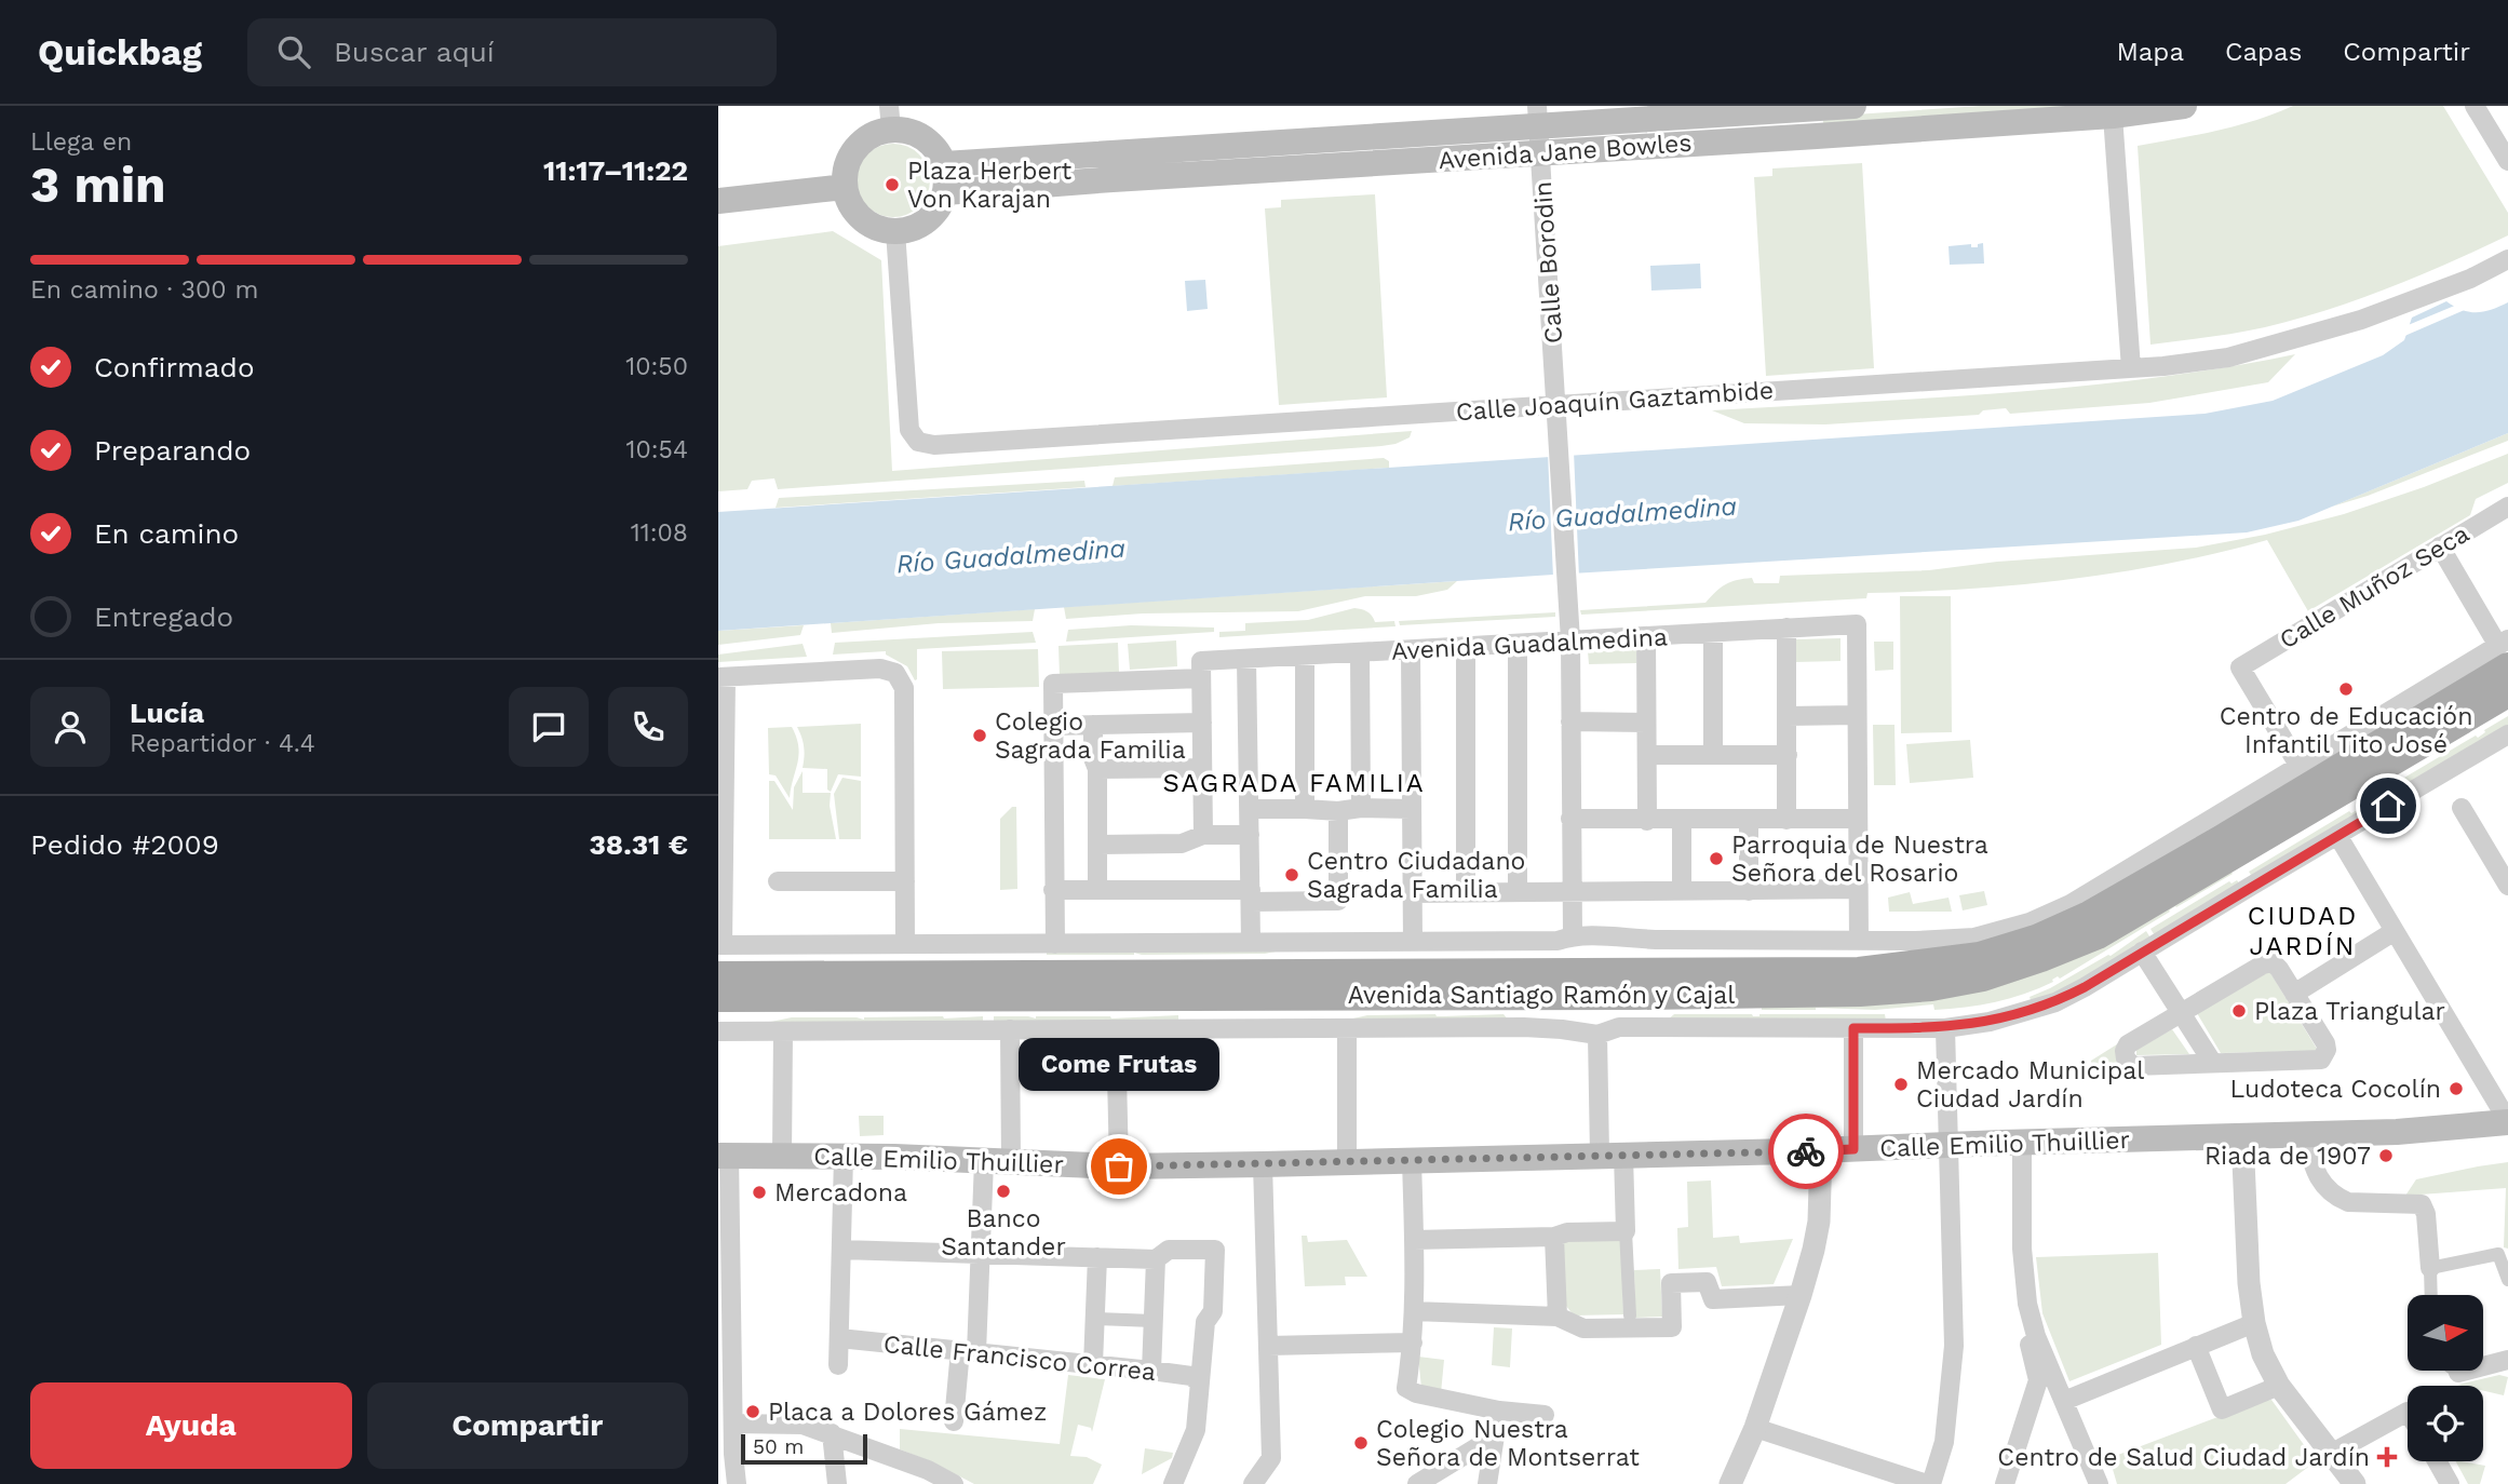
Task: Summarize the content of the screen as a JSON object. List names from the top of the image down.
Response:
{
  "streets": {
    "main road": ["Avenida Jane Bowles", "Avenida Santiago Ramón y Cajal", "Calle Emilio Thuillier"],
    "street": [
      "Calle Borodin",
      "Calle Joaquín Gaztambide",
      "Calle Muñoz Seca",
      "Avenida Guadalmedina",
      "Calle Francisco Correa"
    ]
  },
  "crossings": [
    ["Avenida Jane Bowles", "Calle Borodin"],
    ["Avenida Jane Bowles", "Calle Joaquín Gaztambide"],
    ["Calle Borodin", "Calle Joaquín Gaztambide"],
    ["Calle Borodin", "Avenida Guadalmedina"],
    ["Calle Muñoz Seca", "Avenida Santiago Ramón y Cajal"]
  ],
  "districts": ["SAGRADA FAMILIA", "CIUDAD JARDÍN"],
  "water": ["Río Guadalmedina"],
  "places": {
    "other": [
      "Plaza Herbert Von Karajan",
      "Centro de Educación Infantil Tito José",
      "Colegio Sagrada Familia",
      "Parroquia de Nuestra Señora del Rosario",
      "Centro Ciudadano Sagrada Familia",
      "Plaza Triangular",
      "Mercado Municipal Ciudad Jardín",
      "Ludoteca Cocolín",
      "Riada de 1907",
      "Come Frutas",
      "Banco Santander",
      "Mercadona",
      "Placa a Dolores Gámez",
      "Colegio Nuestra Señora de Montserrat"
    ],
    "health": ["Centro de Salud Ciudad Jardín"]
  },
  "scale_bar": "50 m",
  "north": "right",
  "page": {
    "header": "Quickbag",
    "search": "Buscar aquí",
    "nav": ["Mapa", "Capas", "Compartir"],
    "heading": ["3 min", "Llega en", "11:17–11:22"],
    "panel": [
      "Lucía",
      "Repartidor · 4.4",
      "Pedido #2009",
      "38.31 €"
    ],
    "bar": "En camino · 300 m",
    "list": [
      ["Confirmado", "10:50"],
      ["Preparando", "10:54"],
      ["En camino", "11:08"],
      "Entregado"
    ],
    "bubble": "Come Frutas",
    "buttons": ["Ayuda", "Compartir"],
    "scale": "50 m"
  }
}
